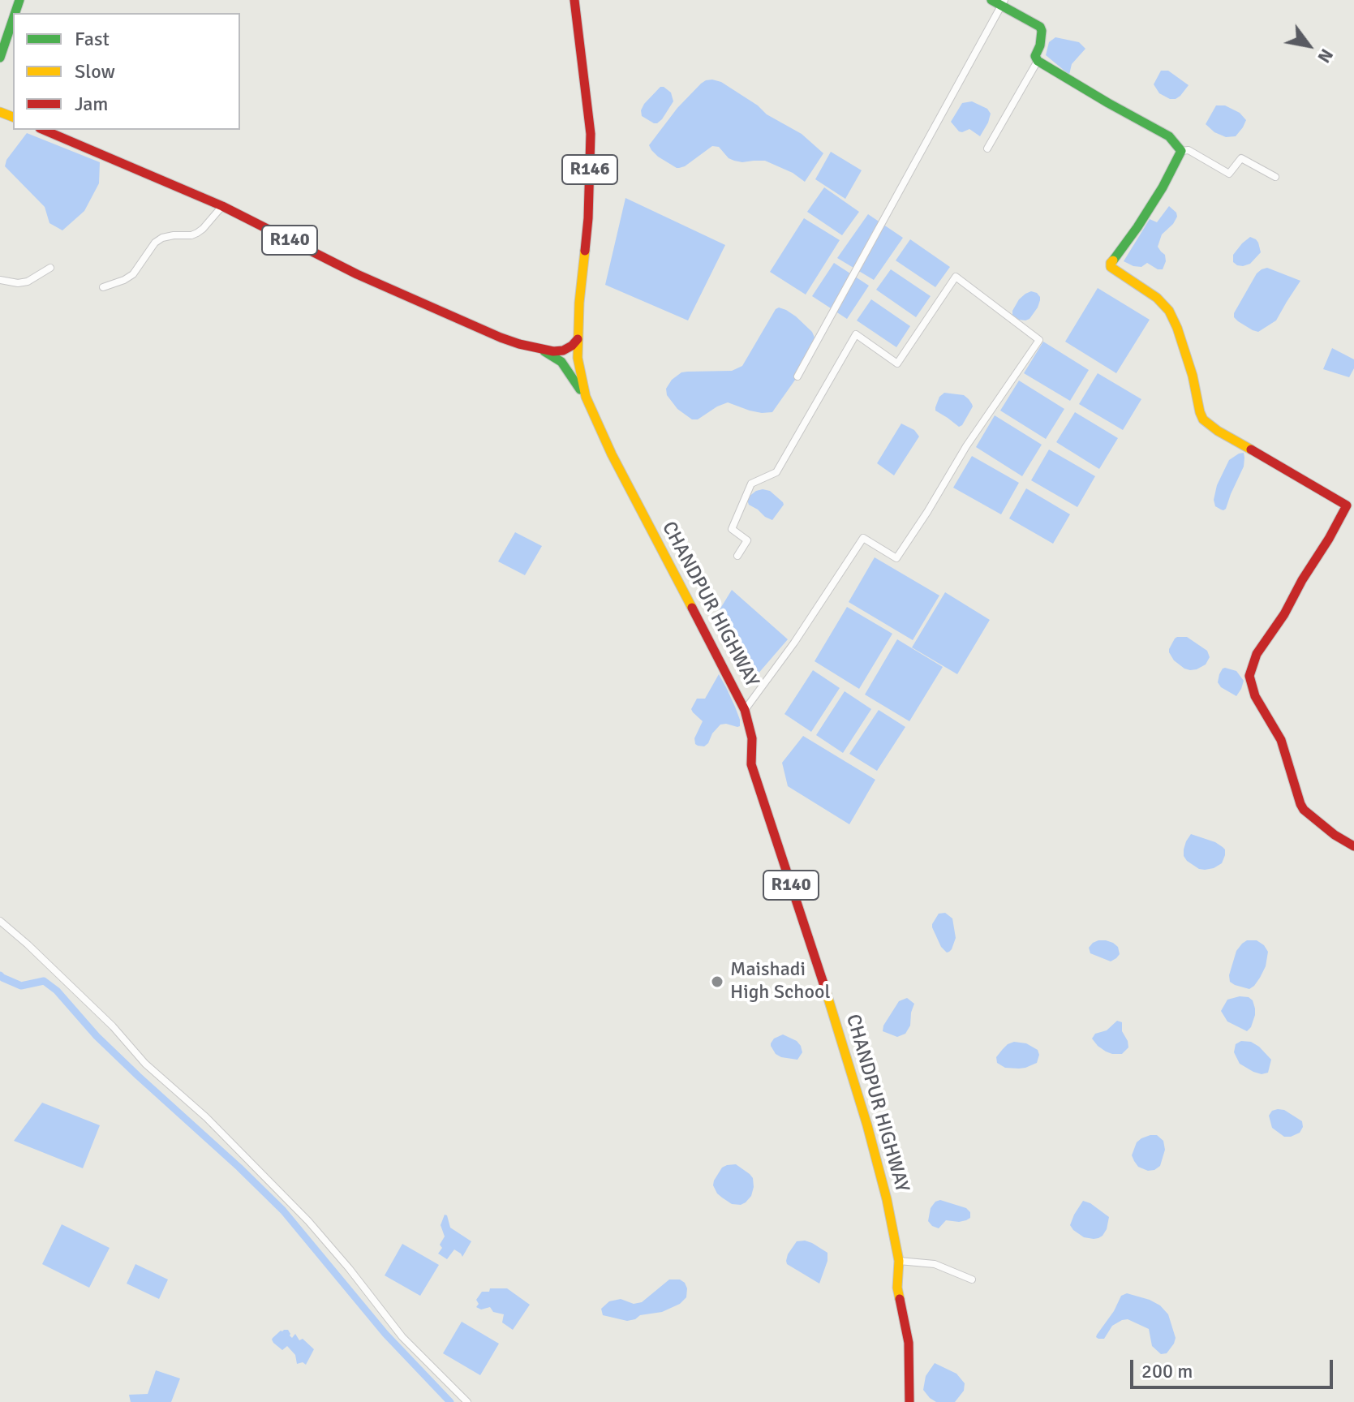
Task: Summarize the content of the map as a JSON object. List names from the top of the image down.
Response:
{
  "streets": {
    "main road": ["R146", "R140", "CHANDPUR HIGHWAY"]
  },
  "crossings": [
    ["R146", "R140"],
    ["R140", "CHANDPUR HIGHWAY"]
  ],
  "places": ["Maishadi High School"],
  "legend": ["Fast", "Slow", "Jam"],
  "scale_bar": "200 m",
  "north": "bottom right"
}
